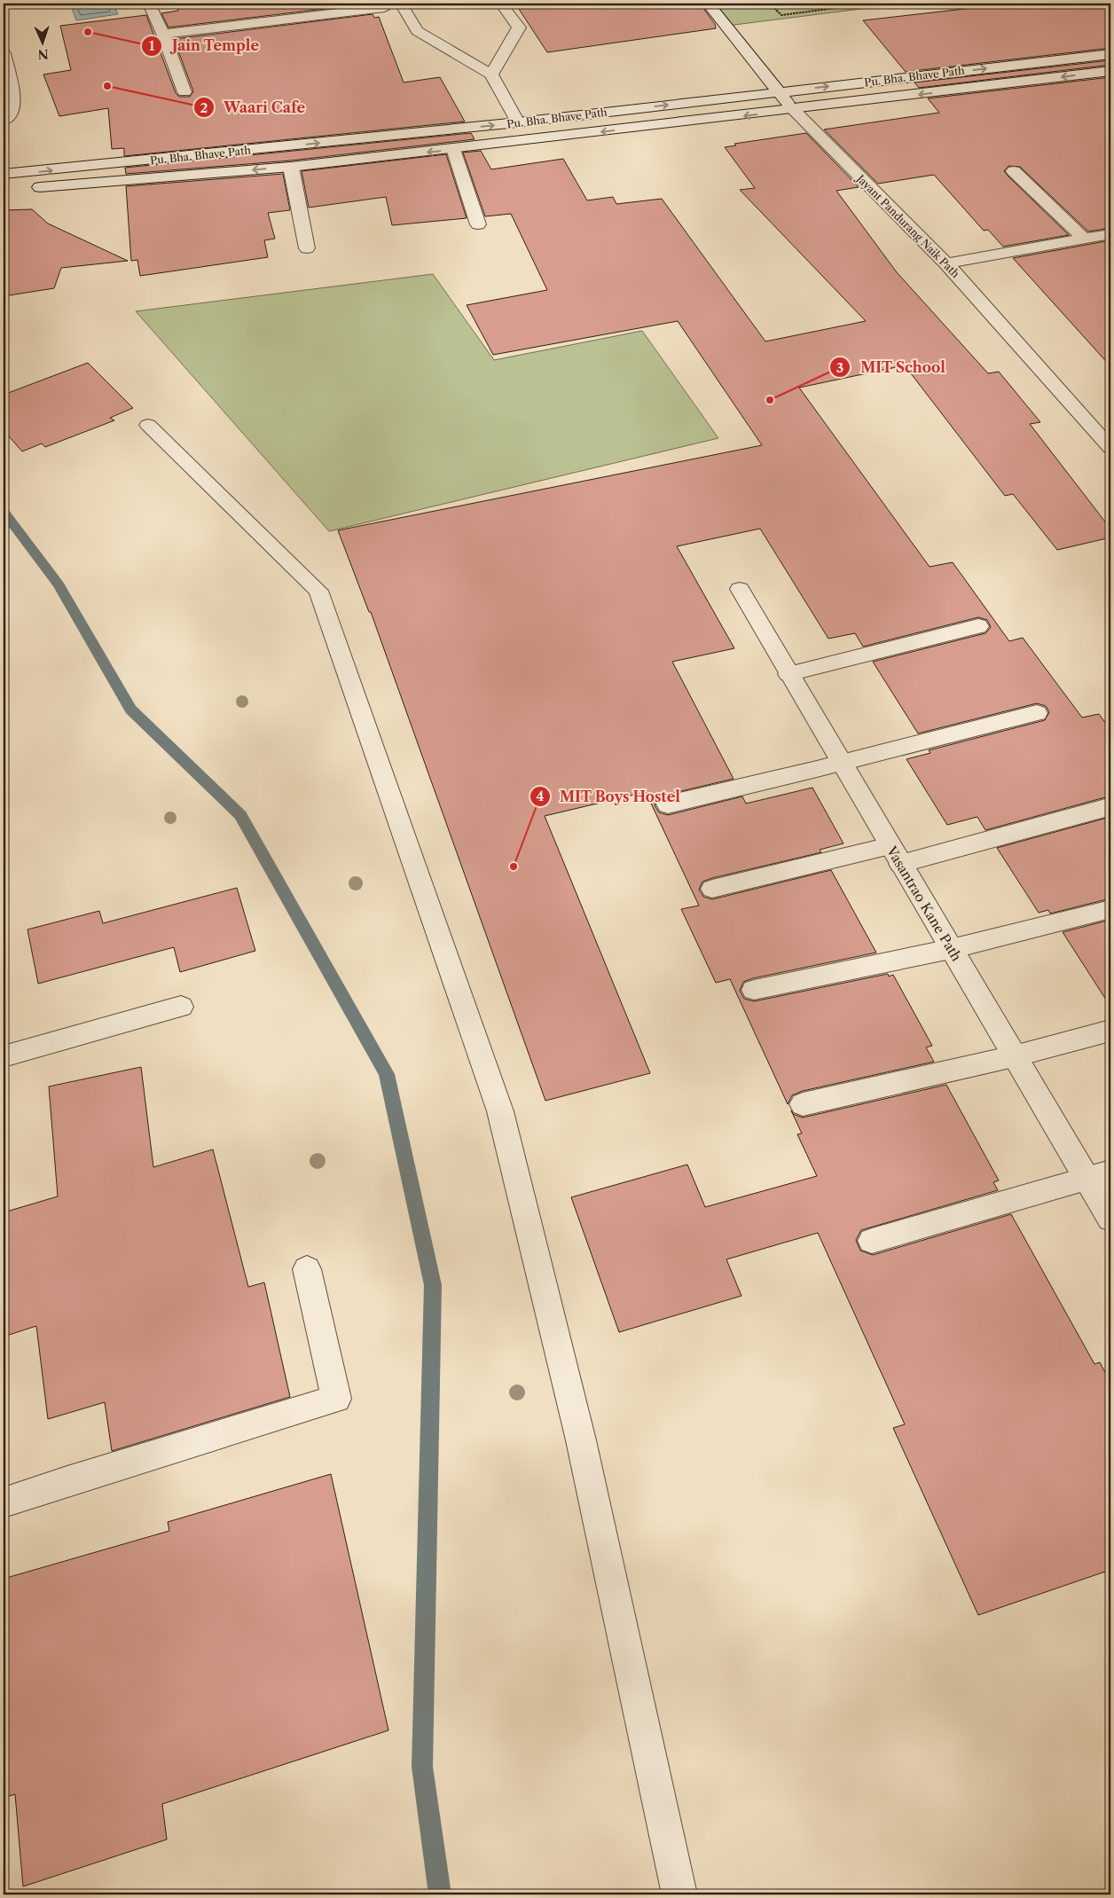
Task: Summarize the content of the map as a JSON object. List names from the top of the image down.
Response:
{
  "streets": {
    "street": ["Pu. Bha. Bhave Path", "Jayant Pandurang Naik Path", "Vasantrao Kane Path"]
  },
  "crossings": [
    ["Pu. Bha. Bhave Path", "Jayant Pandurang Naik Path"]
  ],
  "places": [
    "Jain Temple",
    "Waari Cafe",
    "MIT School",
    "MIT Boys Hostel"
  ],
  "north": "bottom"
}
